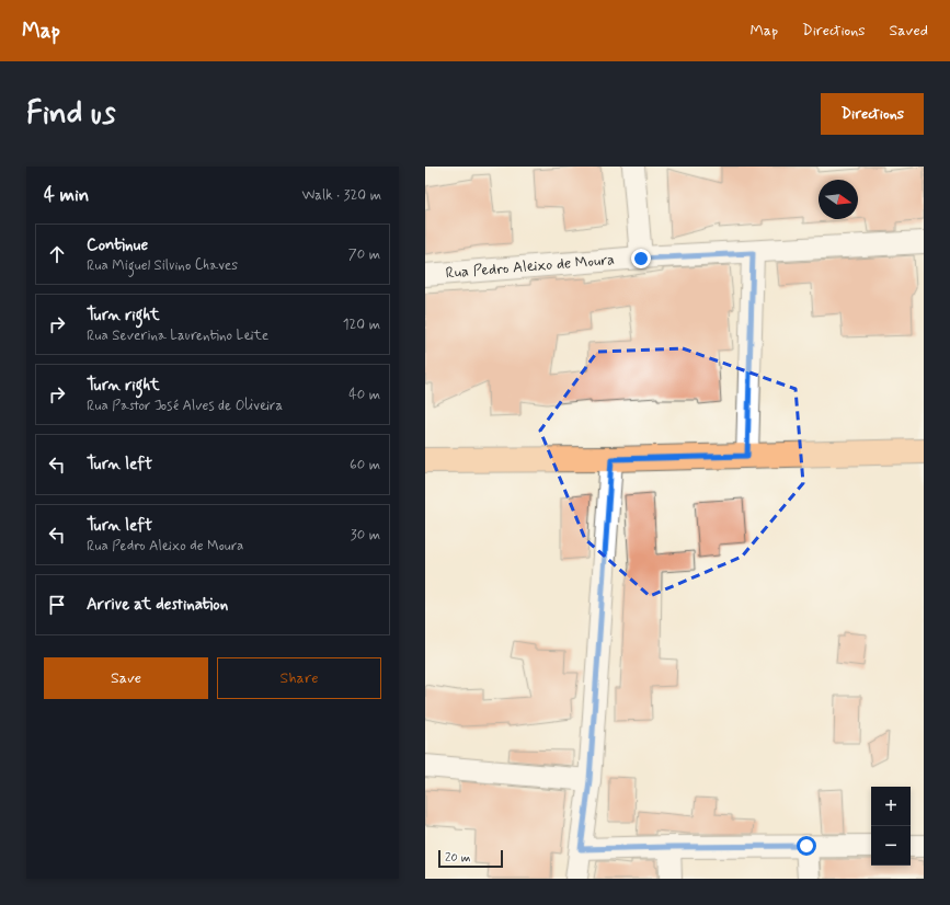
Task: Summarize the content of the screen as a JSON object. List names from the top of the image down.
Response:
{
  "streets": {
    "street": ["Rua Pedro Aleixo de Moura"]
  },
  "scale_bar": "20 m",
  "north": "right",
  "page": {
    "header": "Map",
    "nav": ["Map", "Directions", "Saved"],
    "buttons": [
      "Directions",
      ["Save", "Share"]
    ],
    "title": "Find us",
    "heading": ["4 min", "Walk · 320 m"],
    "list": [
      ["Continue", "Rua Miguel Silvino Chaves", "70 m"],
      ["Turn right", "Rua Severina Laurentino Leite", "120 m"],
      ["Turn right", "Rua Pastor José Alves de Oliveira", "40 m"],
      ["Turn left", "60 m"],
      ["Turn left", "Rua Pedro Aleixo de Moura", "30 m"],
      "Arrive at destination"
    ],
    "map_buttons": ["+", "−"],
    "scale": "20 m"
  }
}
